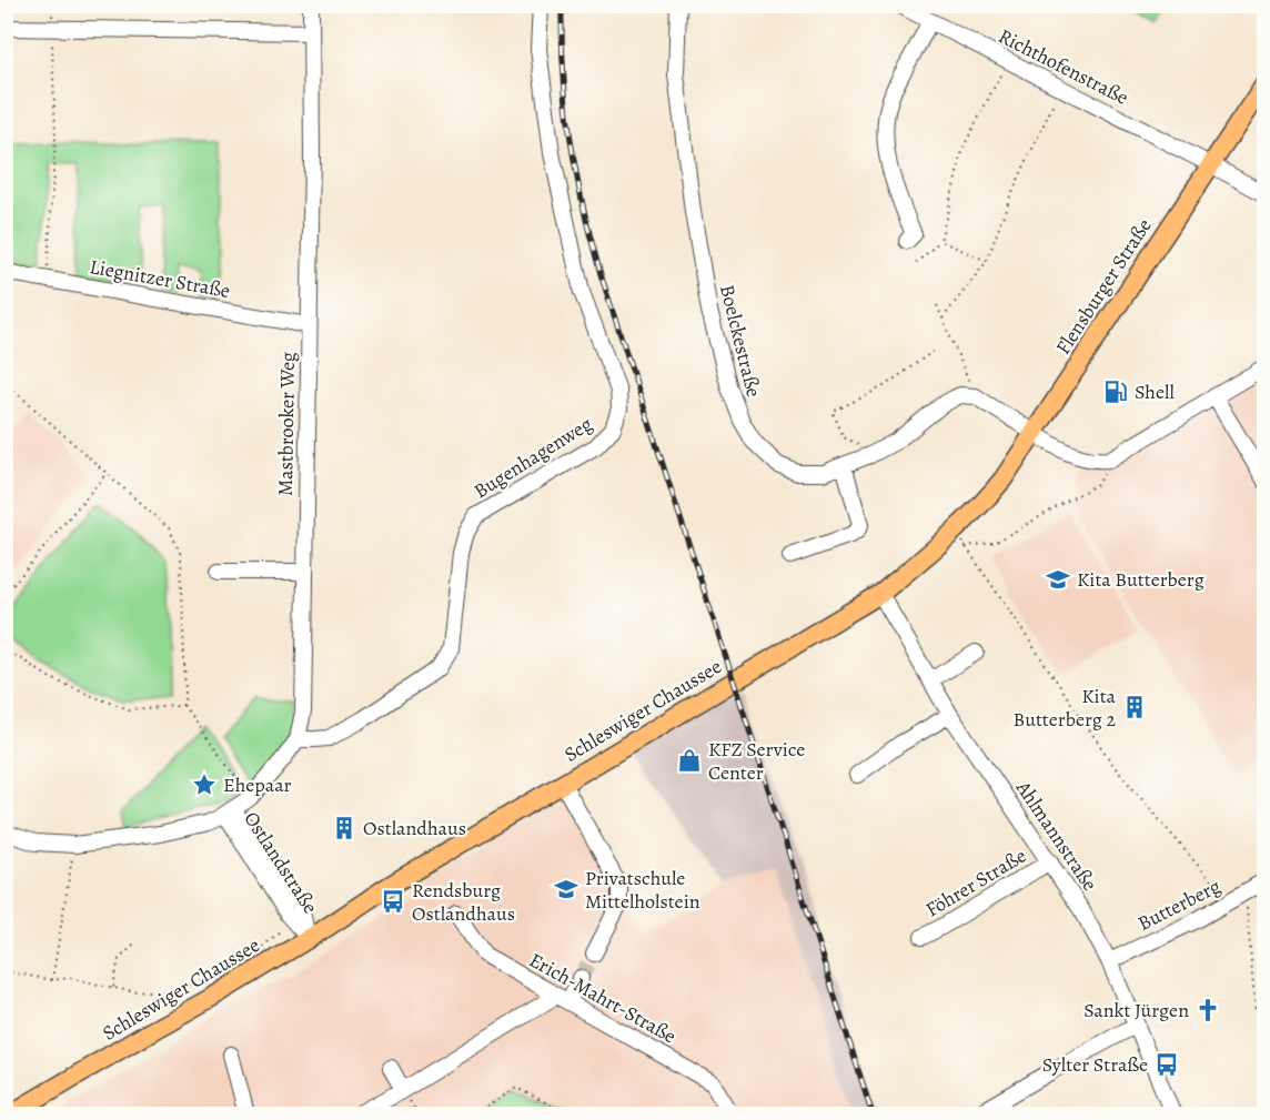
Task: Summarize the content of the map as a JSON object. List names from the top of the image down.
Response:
{
  "streets": {
    "main road": ["Flensburger Straße", "Schleswiger Chaussee"],
    "street": [
      "Richthofenstraße",
      "Liegnitzer Straße",
      "Boelckestraße",
      "Mastbrooker Weg",
      "Bugenhagenweg",
      "Ahlmannstraße",
      "Ostlandstraße",
      "Föhrer Straße",
      "Butterberg",
      "Erich-Mahrt-Straße"
    ]
  },
  "crossings": [
    ["Richthofenstraße", "Flensburger Straße"],
    ["Liegnitzer Straße", "Mastbrooker Weg"],
    ["Flensburger Straße", "Schleswiger Chaussee"],
    ["Mastbrooker Weg", "Bugenhagenweg"],
    ["Mastbrooker Weg", "Ostlandstraße"],
    ["Schleswiger Chaussee", "Ahlmannstraße"],
    ["Schleswiger Chaussee", "Ostlandstraße"],
    ["Ahlmannstraße", "Föhrer Straße"],
    ["Ahlmannstraße", "Butterberg"]
  ],
  "places": {
    "fuel station": ["Shell"],
    "school or university": ["Kita Butterberg", "Privatschule Mittelholstein"],
    "building": ["Kita Butterberg 2", "Ostlandhaus"],
    "shop": ["KFZ Service Center"],
    "place": ["Ehepaar"],
    "bus stop": ["Rendsburg Ostlandhaus", "Sylter Straße"],
    "church": ["Sankt Jürgen"]
  }
}
